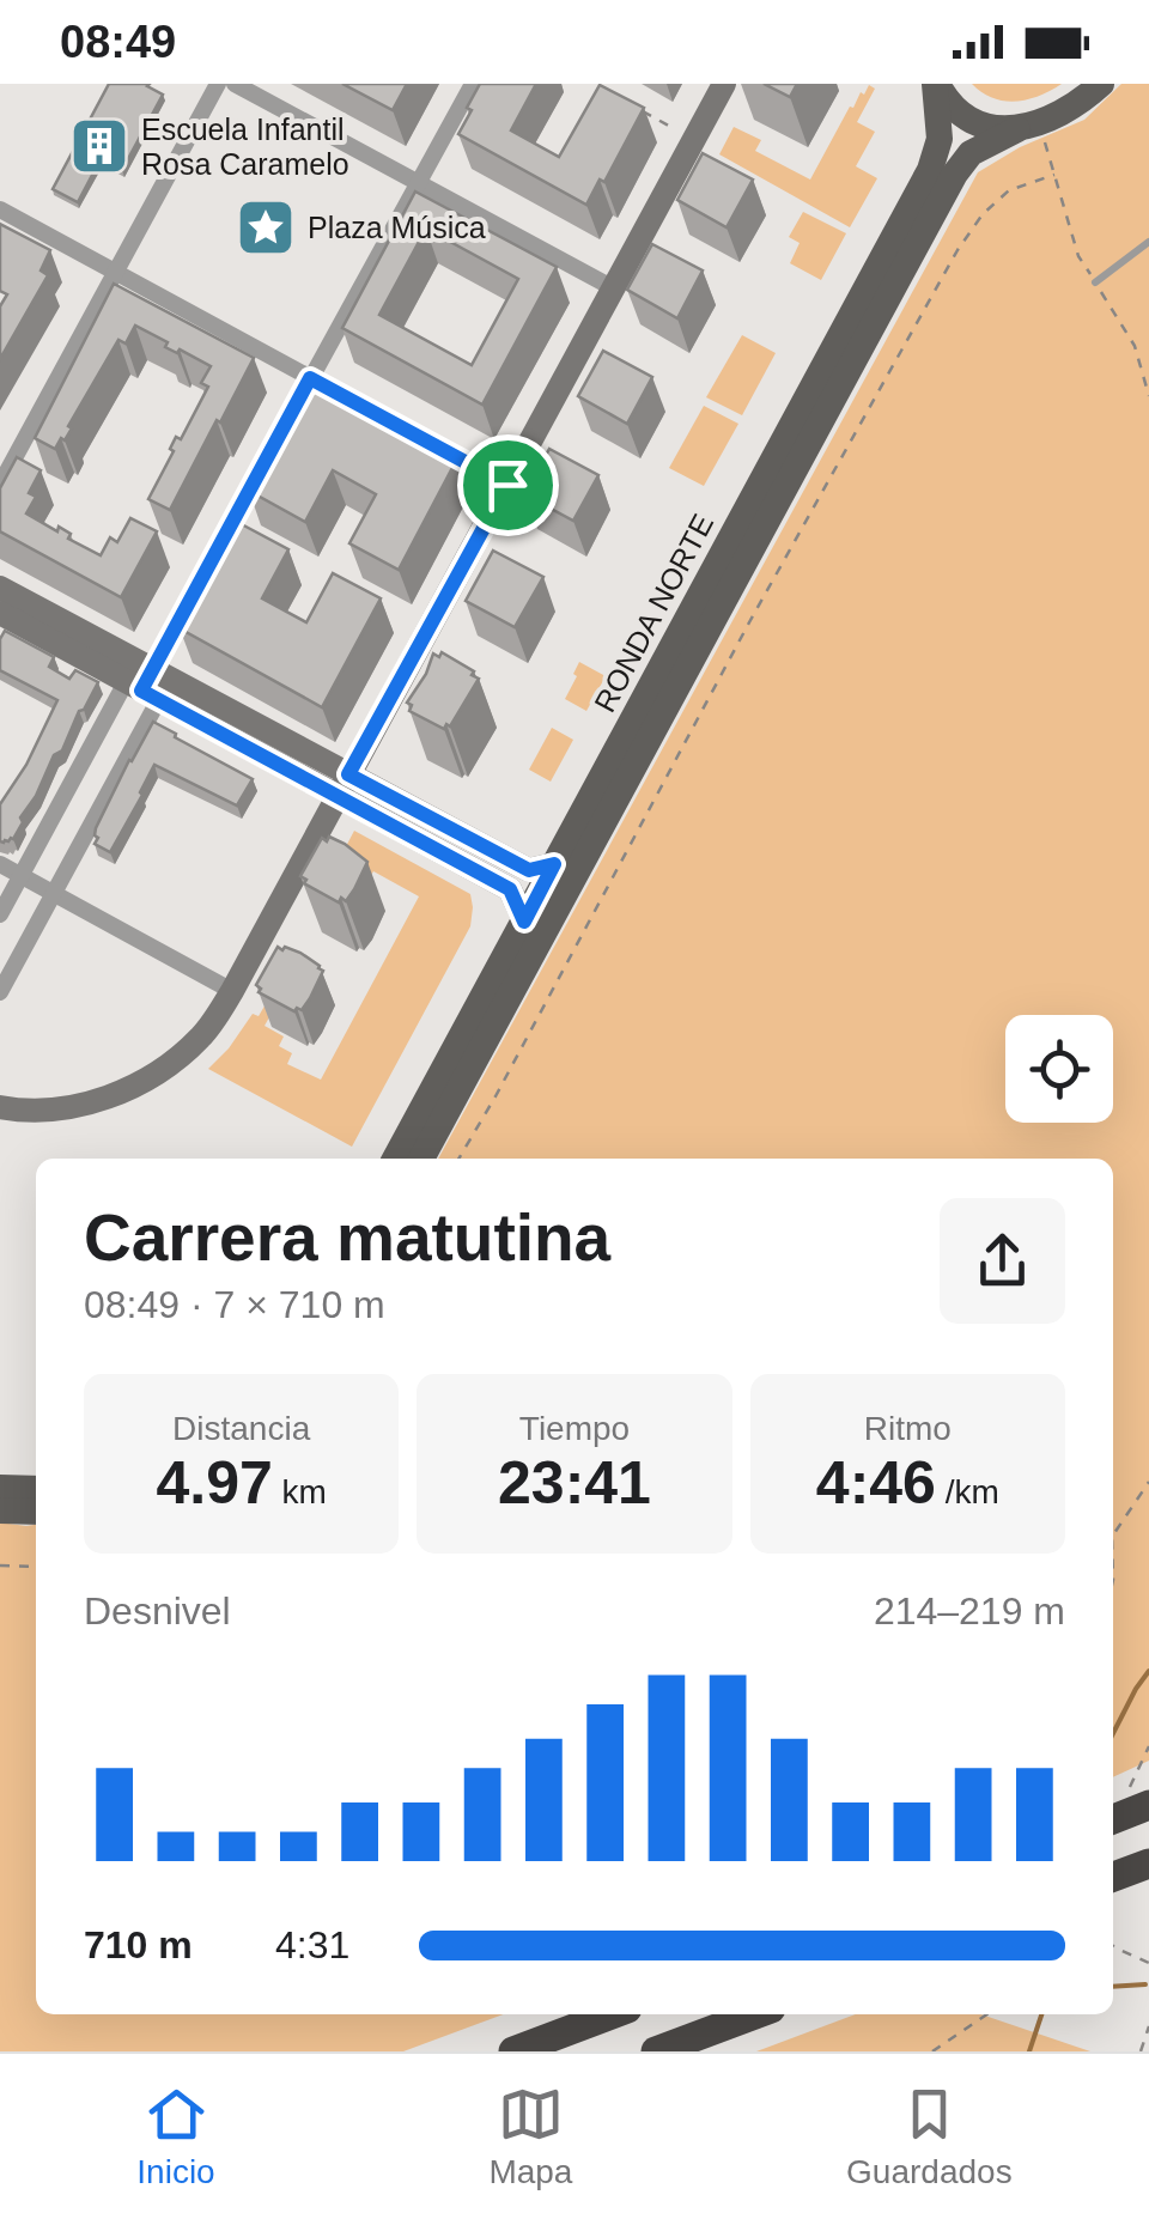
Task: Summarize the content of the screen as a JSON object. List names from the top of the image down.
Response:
{
  "streets": {
    "main road": ["RONDA NORTE"]
  },
  "places": {
    "building": ["Escuela Infantil Rosa Caramelo"],
    "place": ["Plaza Música"]
  },
  "page": {
    "status": "08:49",
    "heading": ["Carrera matutina", "08:49 · 7 × 710 m"],
    "stats": [
      ["Distancia", "4.97 km"],
      ["Tiempo", "23:41"],
      ["Ritmo", "4:46 /km"]
    ],
    "chart": ["Desnivel", "214–219 m"],
    "list": [
      {
        "name": "710 m",
        "note": "4:31"
      }
    ],
    "tabs": ["Inicio", "Mapa", "Guardados"]
  }
}
